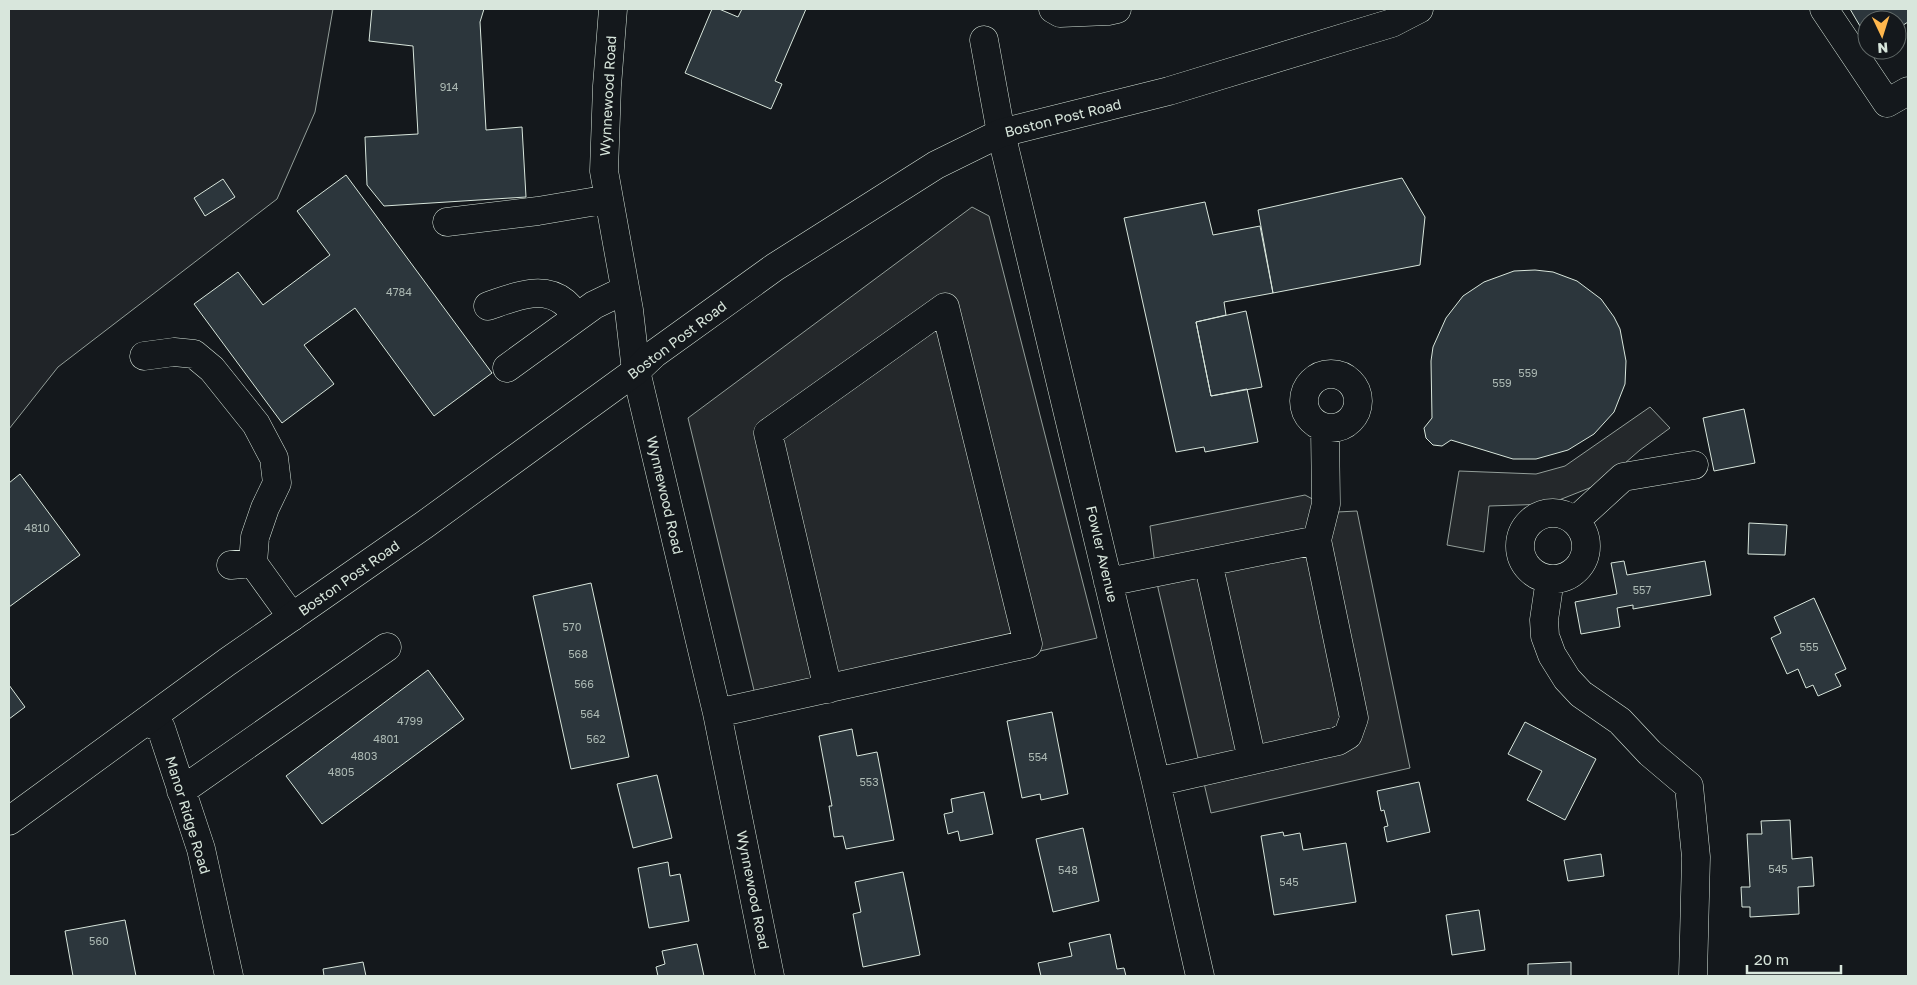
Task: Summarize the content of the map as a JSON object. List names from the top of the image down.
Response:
{
  "streets": {
    "street": [
      "Wynnewood Road",
      "Boston Post Road",
      "Fowler Avenue",
      "Manor Ridge Road"
    ]
  },
  "crossings": [
    ["Wynnewood Road", "Boston Post Road"],
    ["Boston Post Road", "Fowler Avenue"],
    ["Boston Post Road", "Manor Ridge Road"]
  ],
  "house_numbers": [
    "914",
    "4784",
    "559",
    "559",
    "4810",
    "557",
    "570",
    "555",
    "568",
    "566",
    "564",
    "4799",
    "4801",
    "562",
    "4803",
    "554",
    "4805",
    "553",
    "545",
    "548",
    "545",
    "560"
  ],
  "scale_bar": "20 m",
  "north": "bottom"
}
